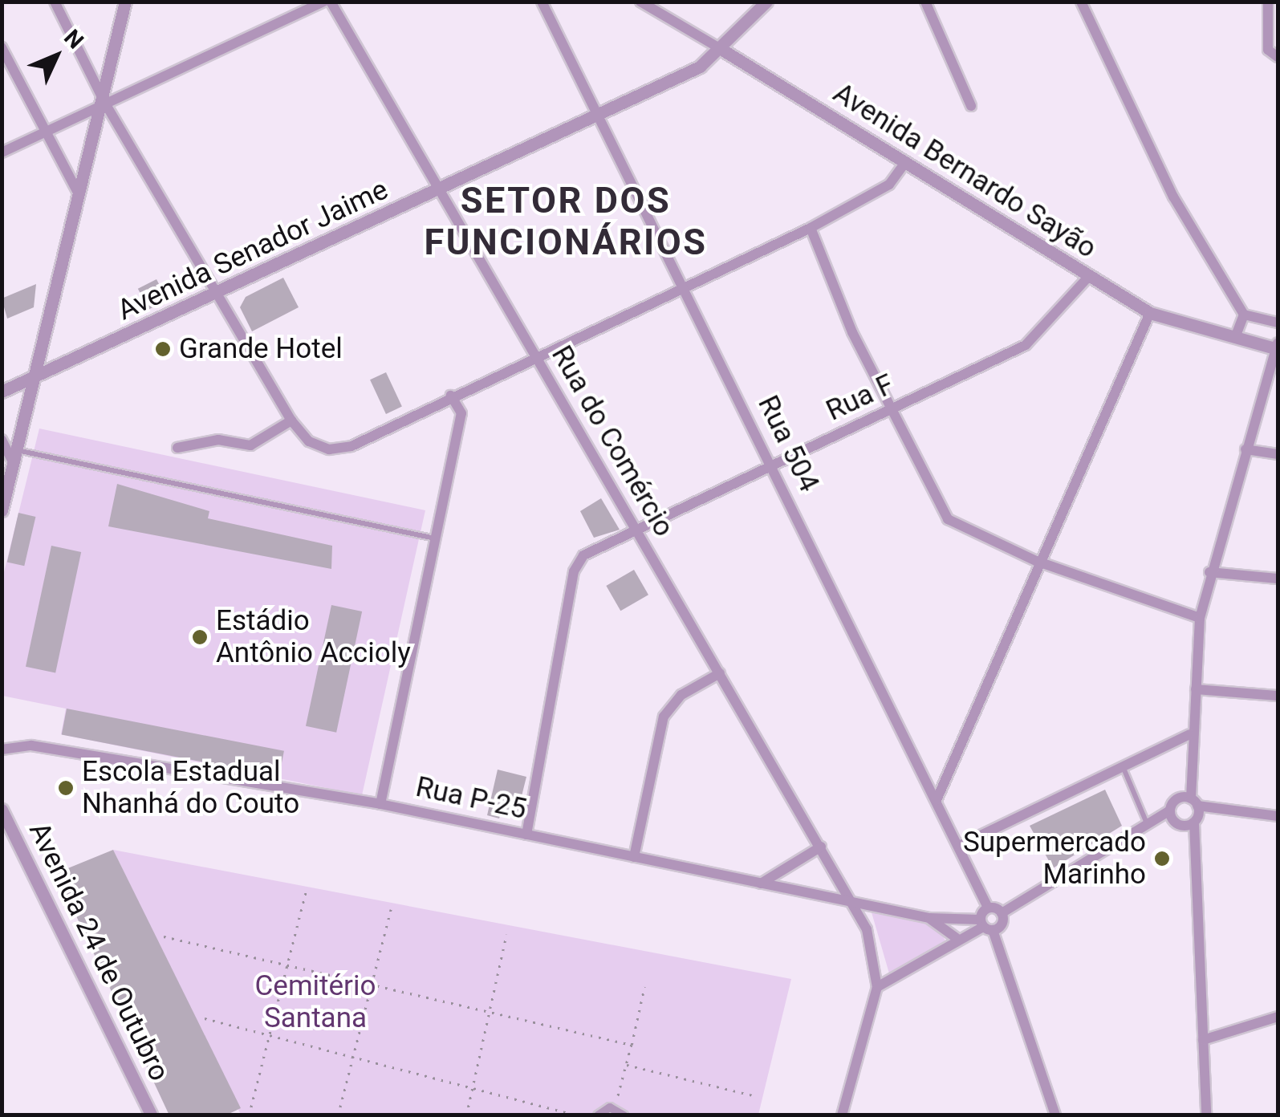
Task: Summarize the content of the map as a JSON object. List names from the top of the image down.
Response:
{
  "streets": {
    "street": [
      "Avenida Bernardo Sayão",
      "Avenida Senador Jaime",
      "Rua F",
      "Rua do Comércio",
      "Rua 504",
      "Rua P-25",
      "Avenida 24 de Outubro"
    ]
  },
  "crossings": [
    ["Avenida Bernardo Sayão", "Avenida Senador Jaime"],
    ["Avenida Bernardo Sayão", "Rua F"],
    ["Avenida Senador Jaime", "Rua do Comércio"],
    ["Avenida Senador Jaime", "Rua 504"],
    ["Rua F", "Rua do Comércio"],
    ["Rua F", "Rua 504"],
    ["Rua F", "Rua P-25"],
    ["Rua do Comércio", "Rua P-25"]
  ],
  "districts": ["SETOR DOS FUNCIONÁRIOS"],
  "parks": ["Cemitério Santana"],
  "places": [
    "Grande Hotel",
    "Estádio Antônio Accioly",
    "Escola Estadual Nhanhá do Couto",
    "Supermercado Marinho"
  ],
  "north": "top right"
}
